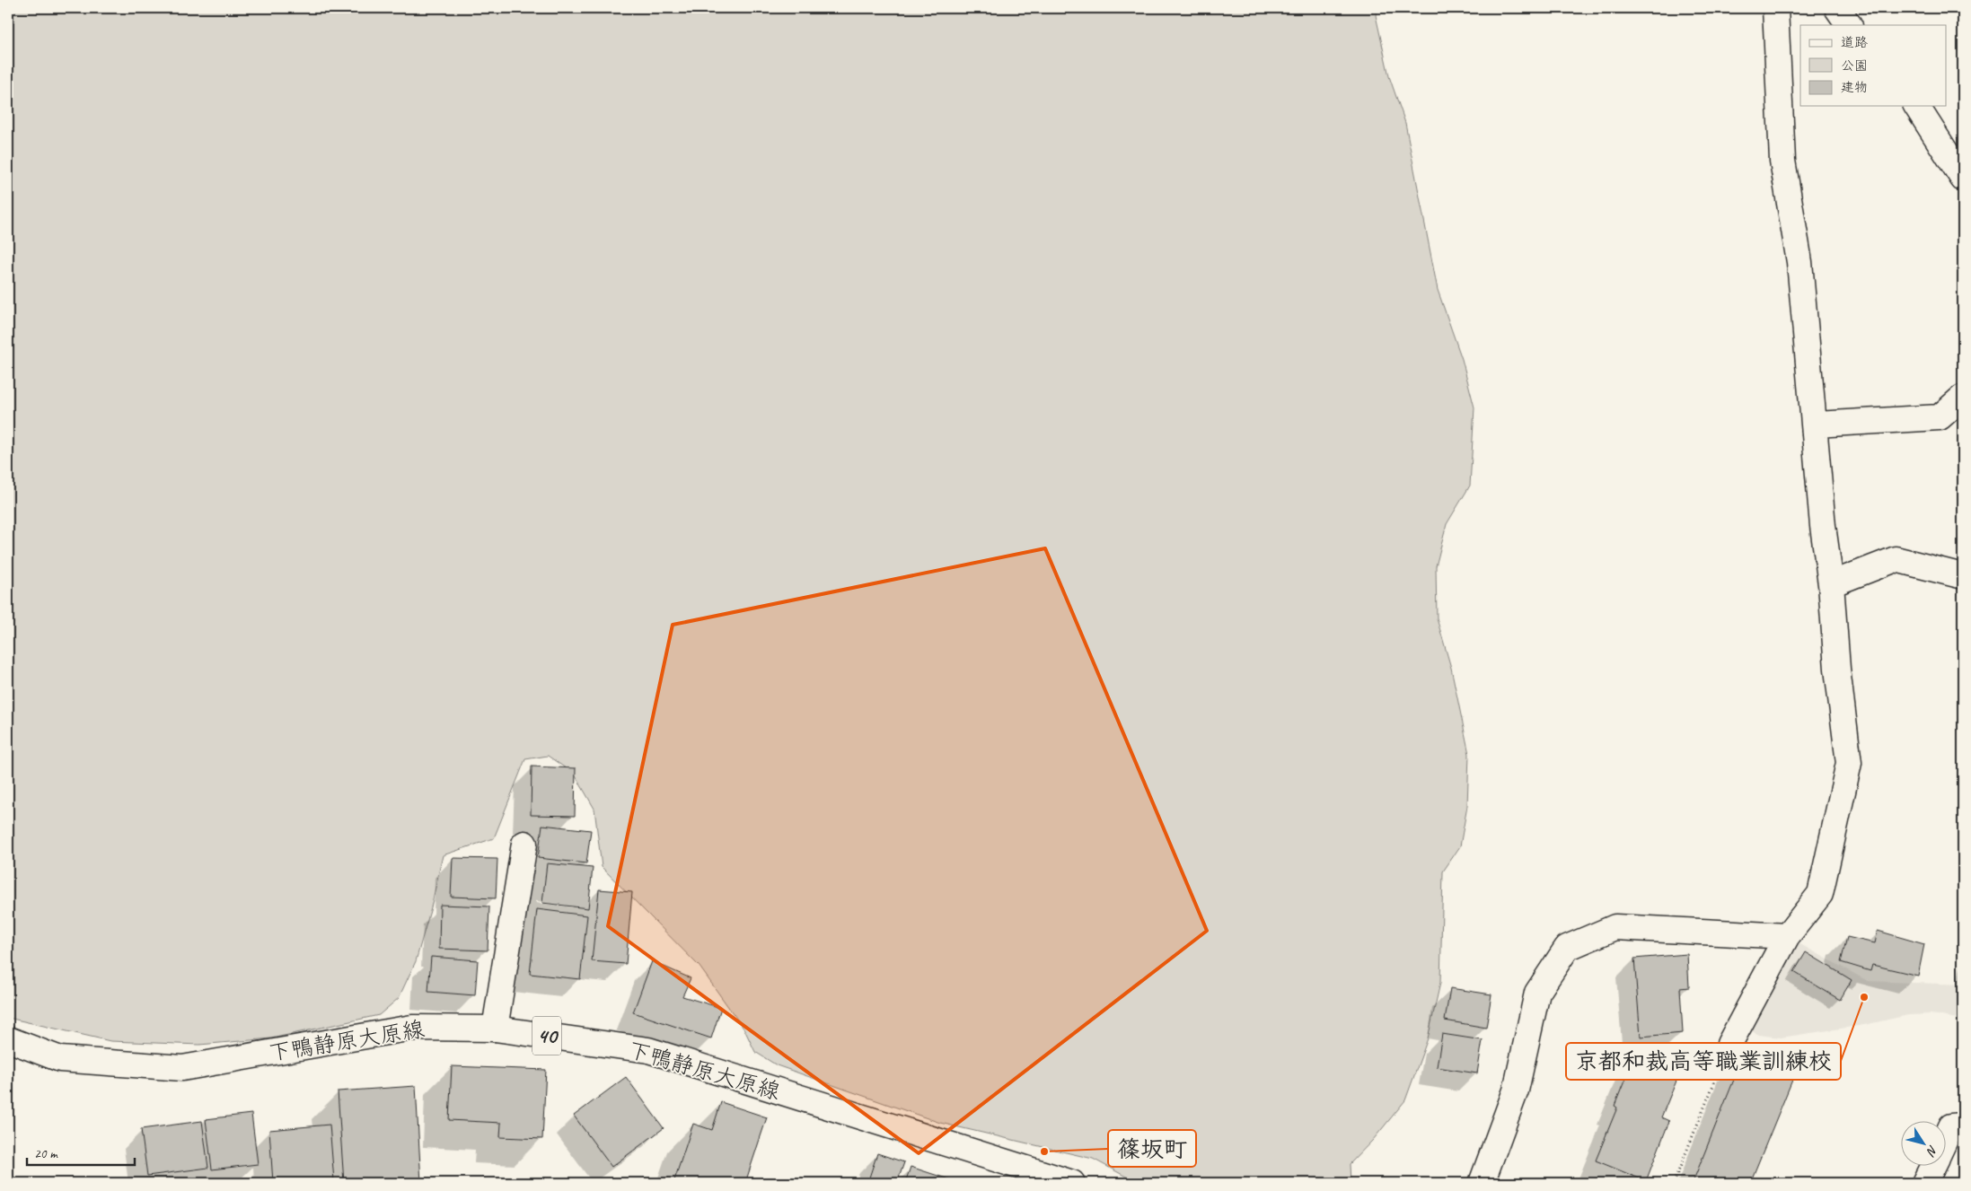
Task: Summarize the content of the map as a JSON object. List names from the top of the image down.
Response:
{
  "streets": {
    "street": ["40", "下鴨静原大原線"]
  },
  "places": ["京都和裁高等職業訓練校", "篠坂町"],
  "legend": ["道路", "公園", "建物"],
  "scale_bar": "20 m",
  "north": "bottom right"
}
